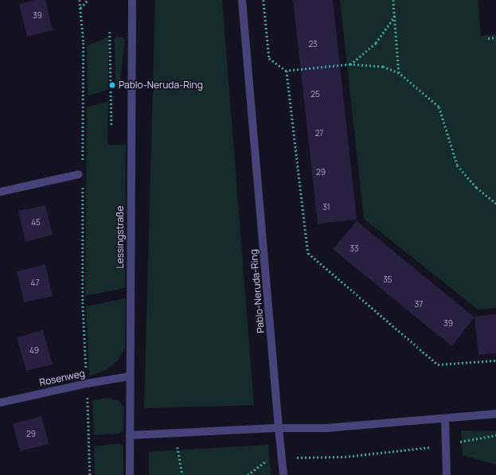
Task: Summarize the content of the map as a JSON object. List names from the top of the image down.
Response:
{
  "streets": {
    "street": ["Lessingstraße", "Pablo-Neruda-Ring", "Rosenweg"]
  },
  "crossings": [
    ["Lessingstraße", "Rosenweg"]
  ],
  "places": ["Pablo-Neruda-Ring"],
  "house_numbers": [
    "39",
    "23",
    "25",
    "27",
    "29",
    "31",
    "45",
    "33",
    "35",
    "47",
    "37",
    "39",
    "49",
    "29"
  ]
}
